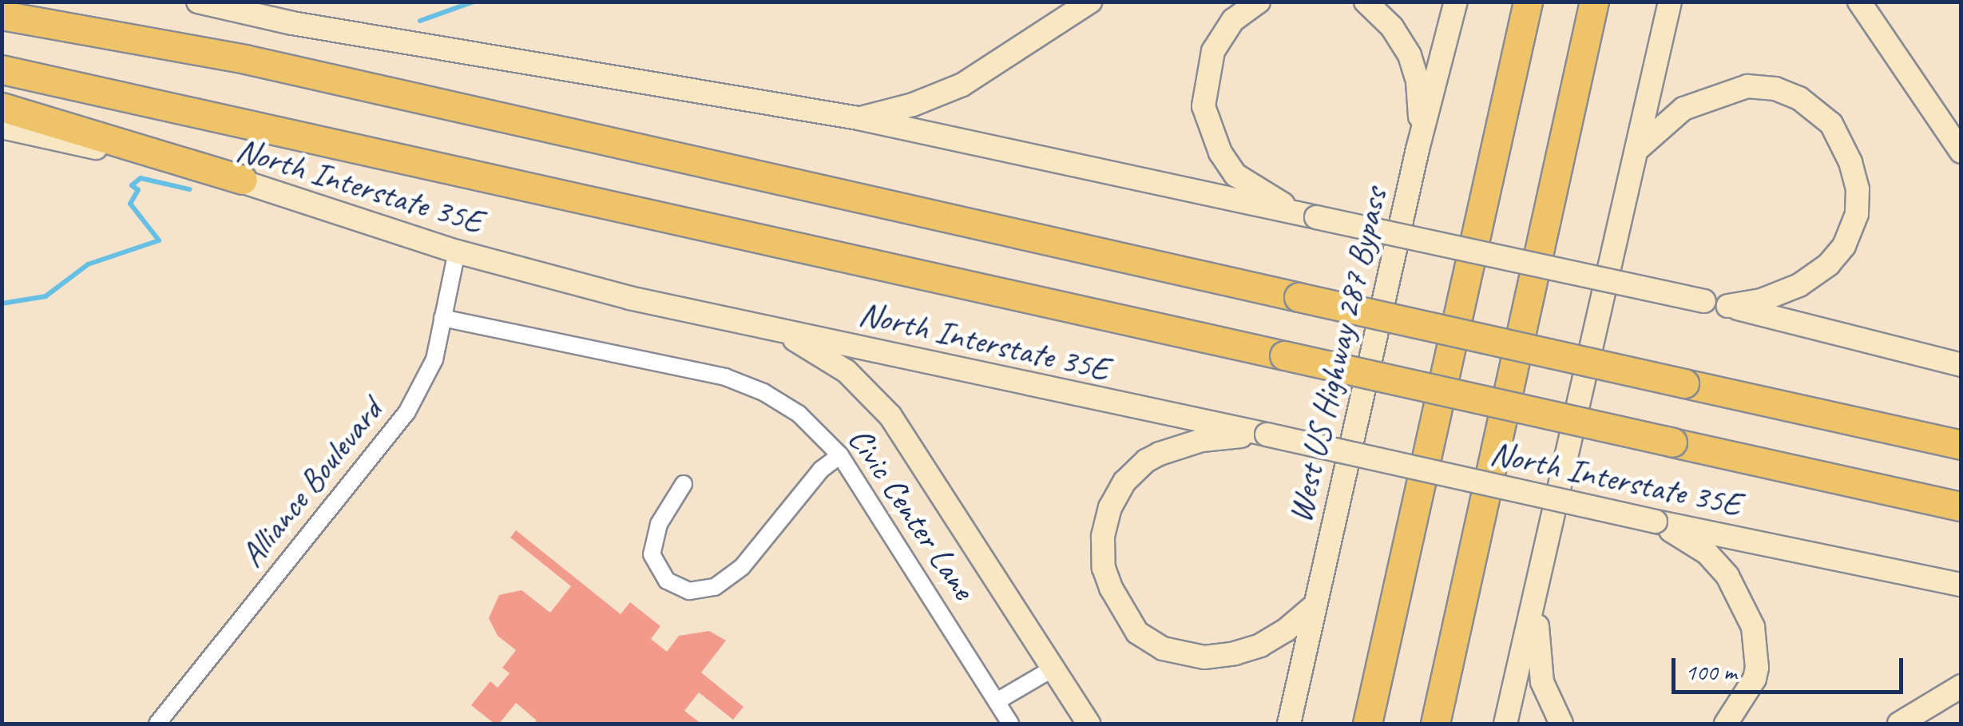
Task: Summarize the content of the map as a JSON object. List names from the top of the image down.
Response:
{
  "streets": {
    "main road": ["North Interstate 35E", "West US Highway 287 Bypass"],
    "street": ["Alliance Boulevard", "Civic Center Lane"]
  },
  "crossings": [
    ["North Interstate 35E", "Alliance Boulevard"],
    ["Alliance Boulevard", "Civic Center Lane"]
  ],
  "scale_bar": "100 m"
}
